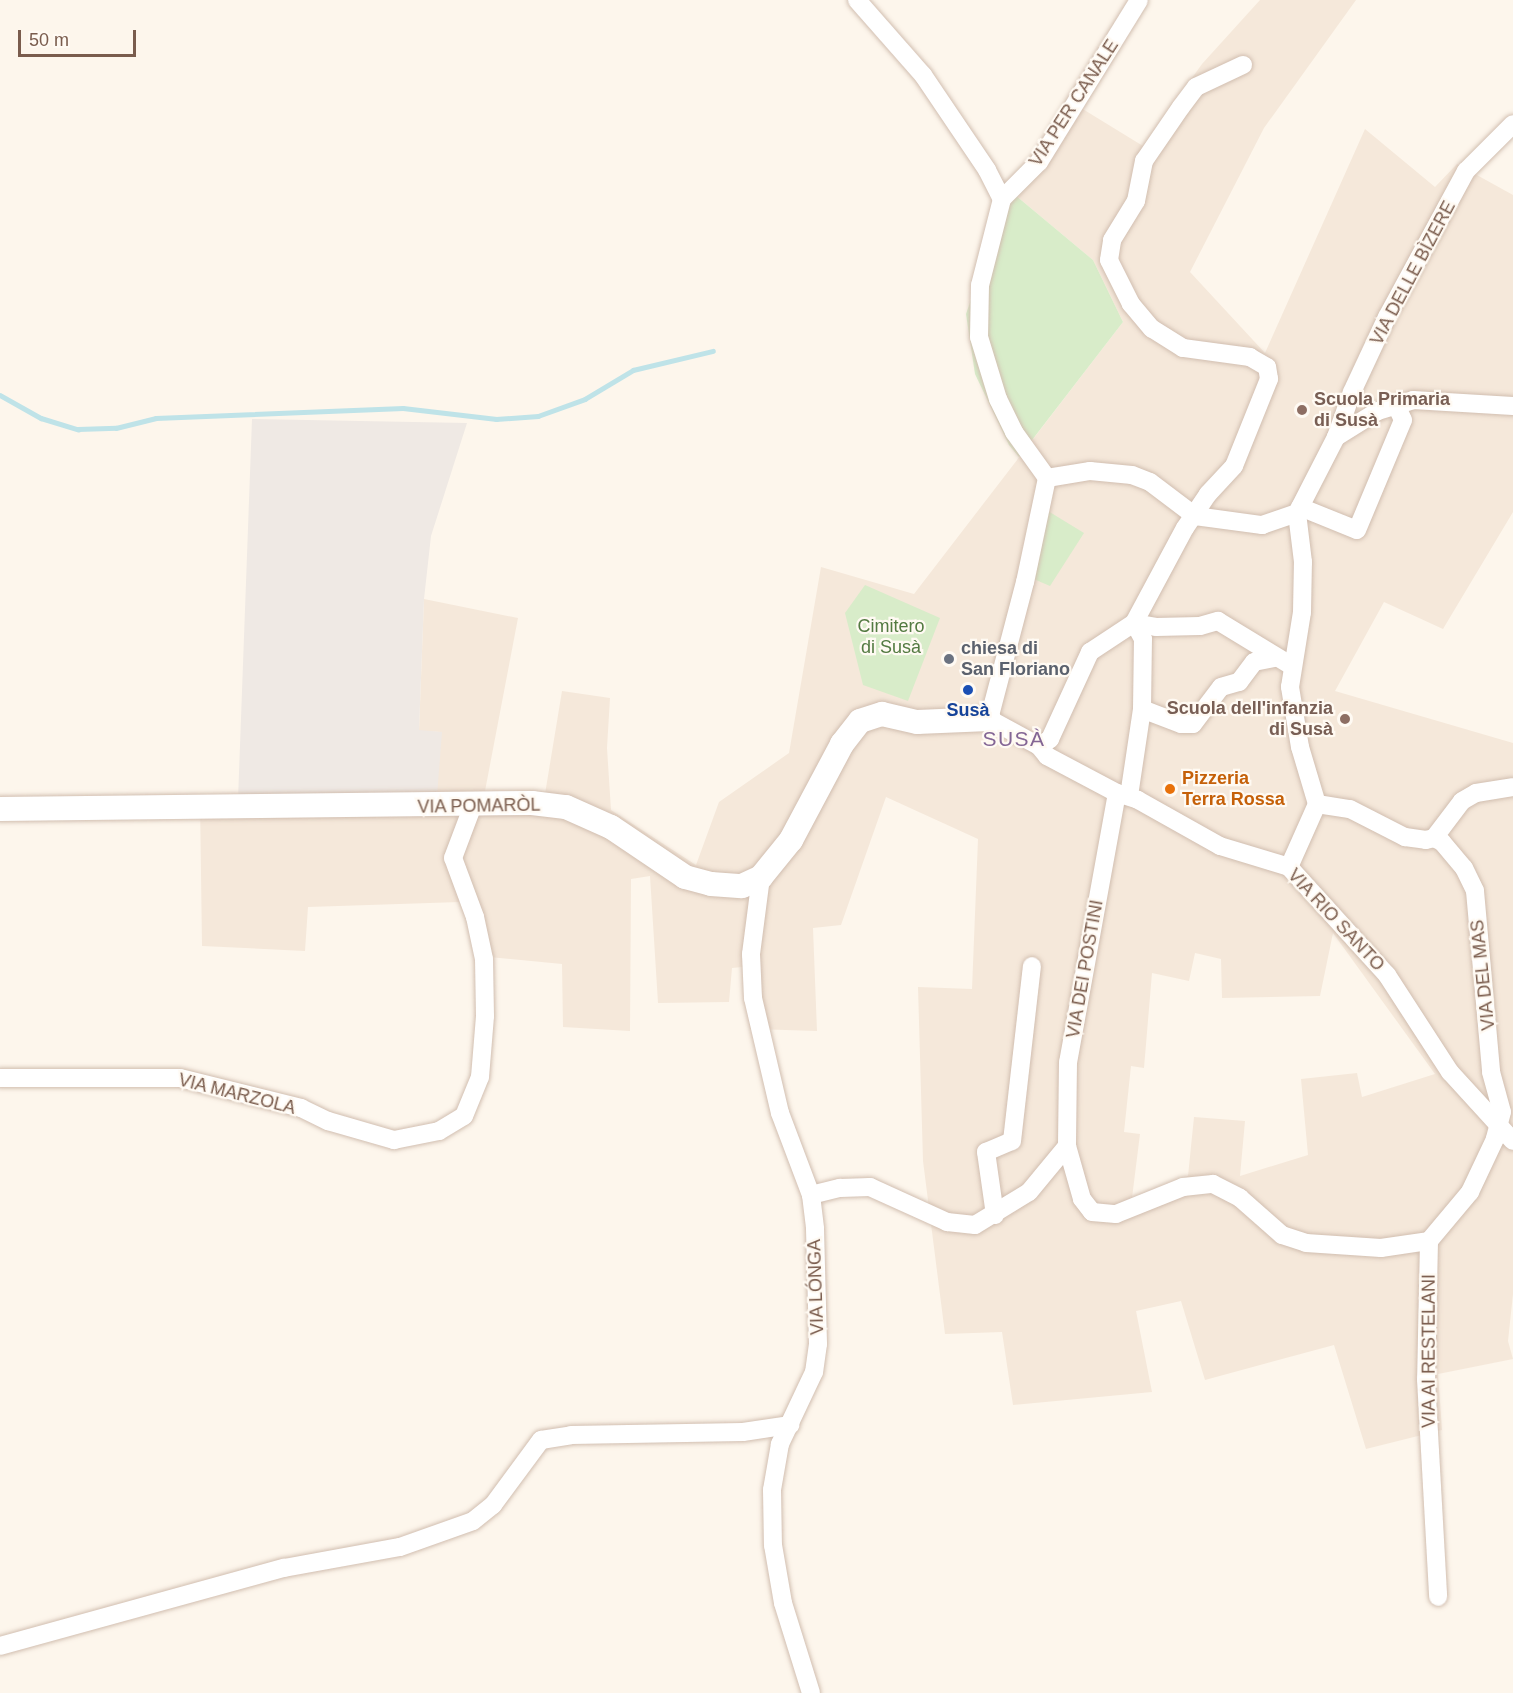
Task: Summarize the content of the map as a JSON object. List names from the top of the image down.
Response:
{
  "streets": {
    "street": [
      "VIA PER CANALE",
      "VIA DELLE BÌZERE",
      "VIA POMARÒL",
      "VIA RIO SANTO",
      "VIA DEI POSTINI",
      "VIA DEL MAS",
      "VIA MARZOLA",
      "VIA LÓNGA",
      "VIA AI RESTELANI"
    ]
  },
  "crossings": [
    ["VIA POMARÒL", "VIA MARZOLA"],
    ["VIA POMARÒL", "VIA LÓNGA"],
    ["VIA RIO SANTO", "VIA DEI POSTINI"],
    ["VIA RIO SANTO", "VIA DEL MAS"],
    ["VIA DEI POSTINI", "VIA AI RESTELANI"]
  ],
  "districts": ["SUSÀ"],
  "parks": ["Cimitero di Susà"],
  "places": [
    "Scuola Primaria di Susà",
    "chiesa di San Floriano",
    "Susà",
    "Scuola dell'infanzia di Susà",
    "Pizzeria Terra Rossa"
  ],
  "scale_bar": "50 m"
}
